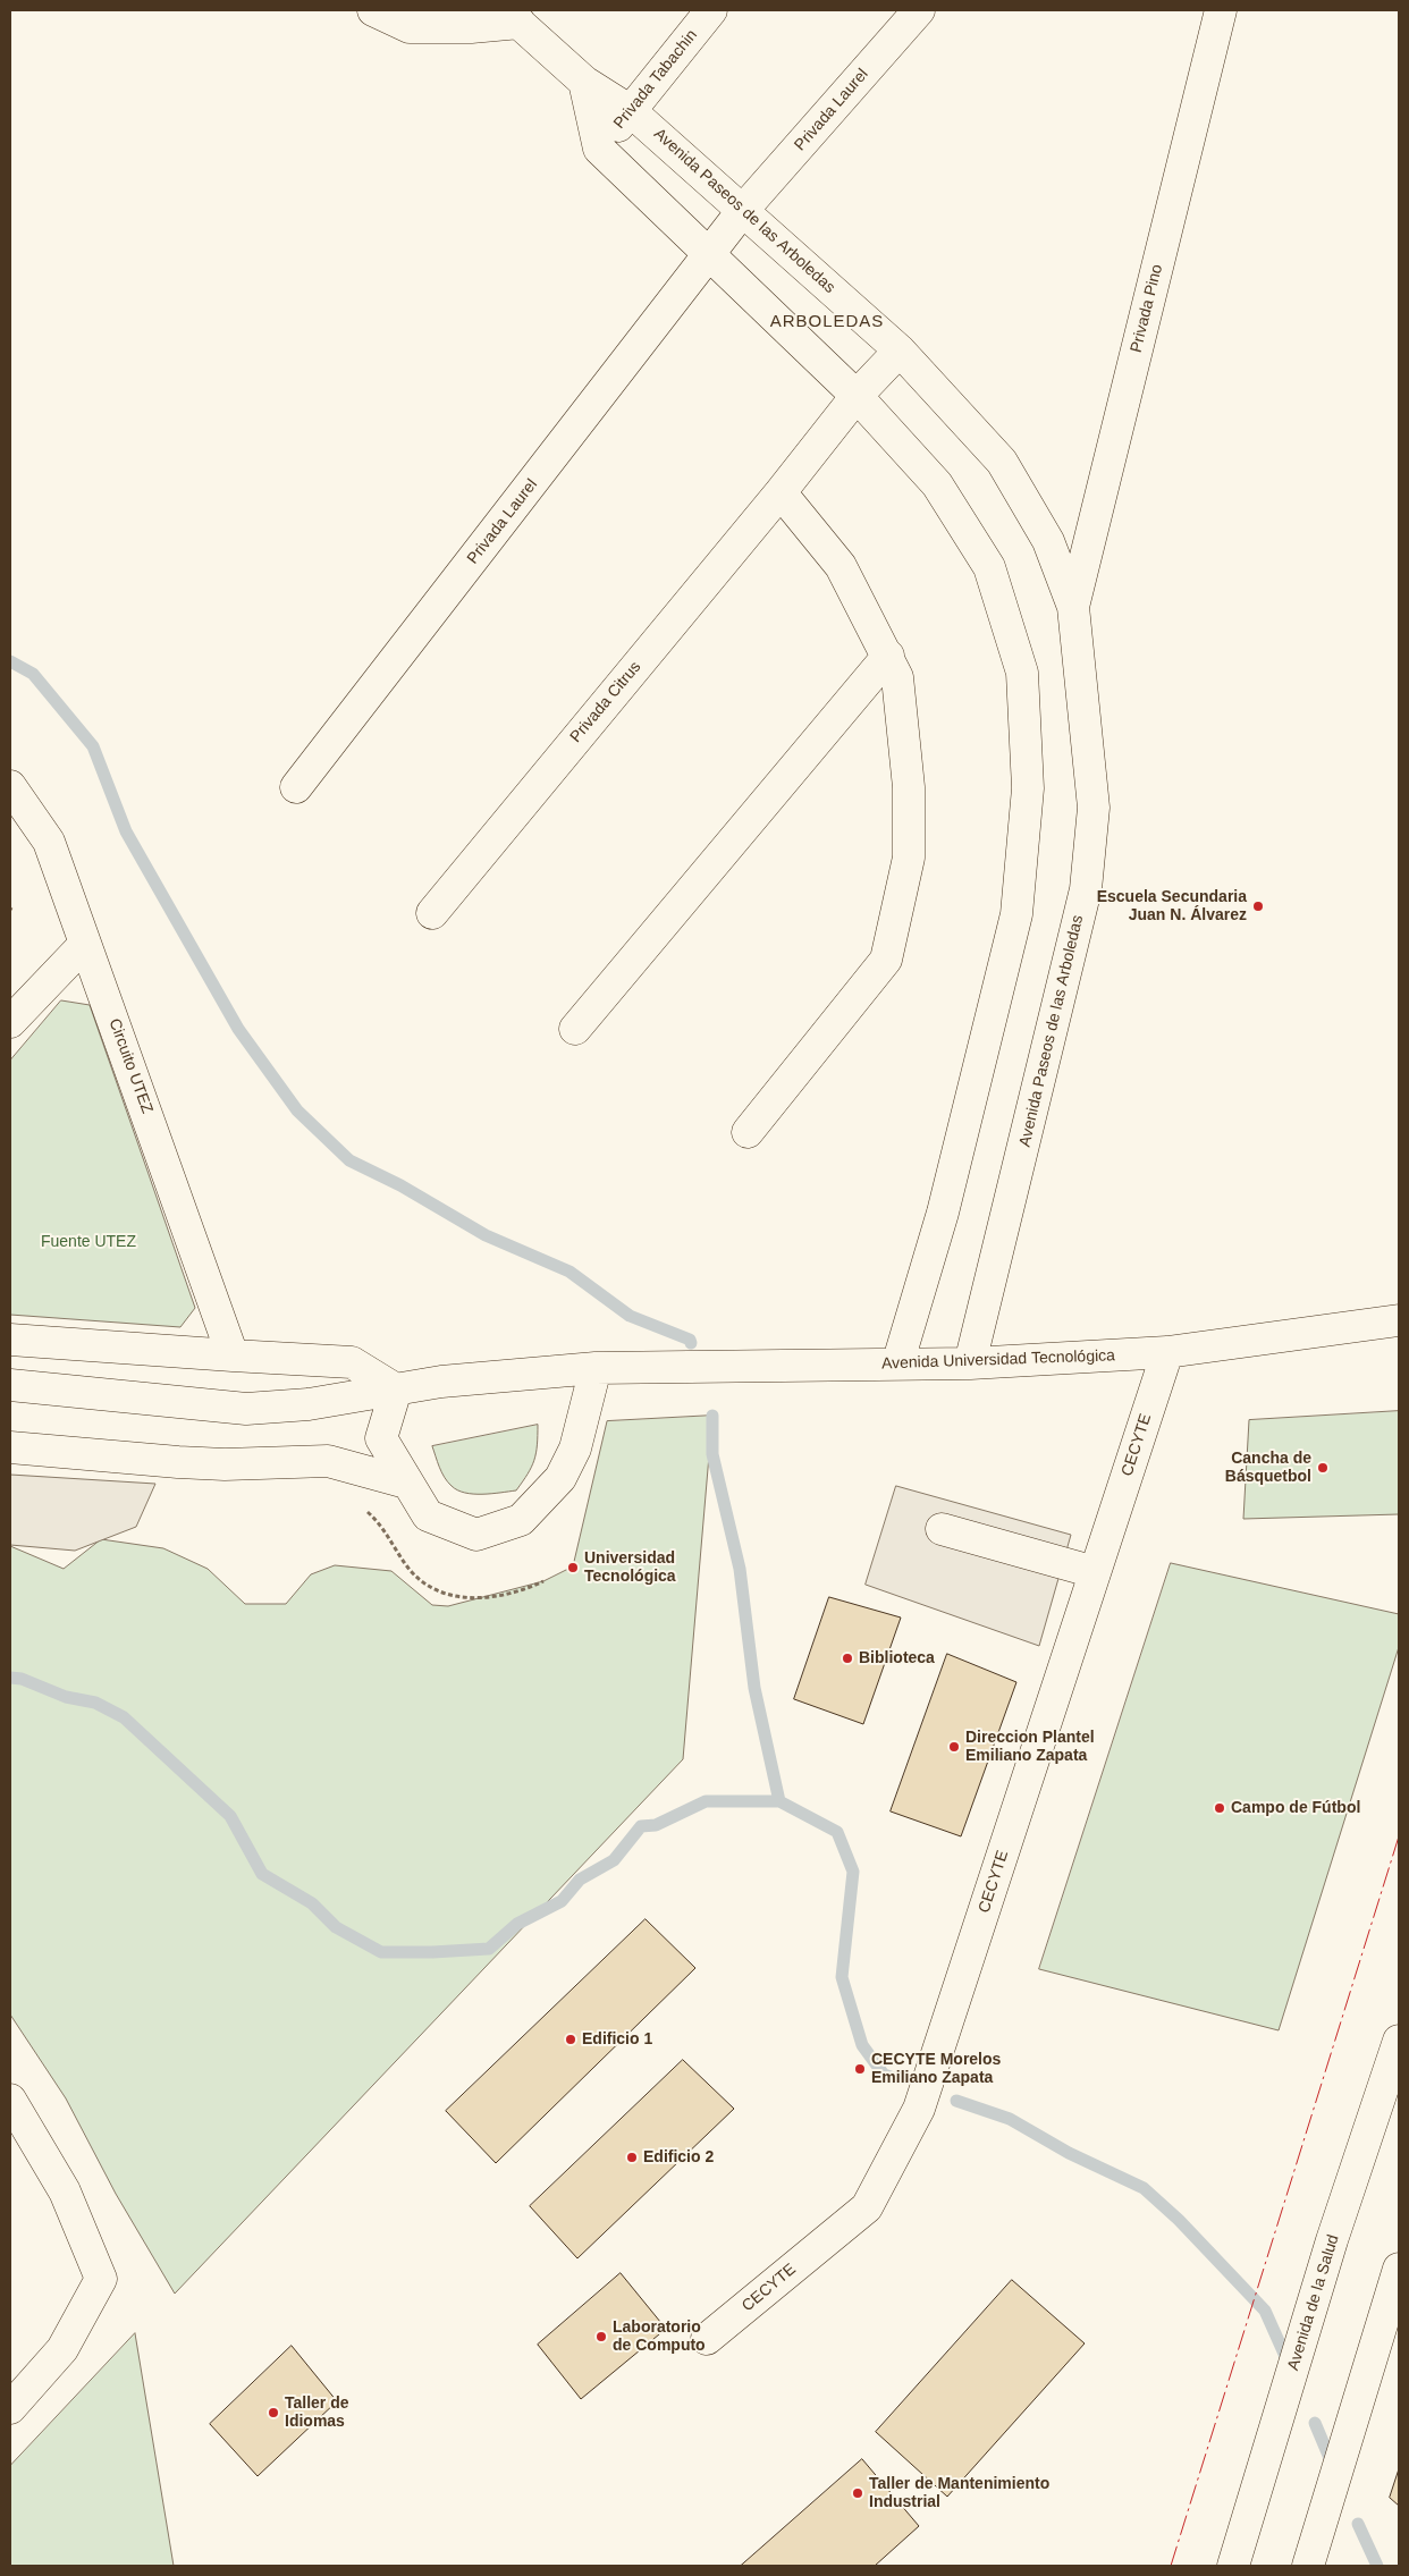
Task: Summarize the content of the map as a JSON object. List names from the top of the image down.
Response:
{
  "streets": {
    "street": [
      "Privada Tabachin",
      "Privada Laurel",
      "Avenida Paseos de las Arboledas",
      "Privada Pino",
      "Privada Citrus",
      "Circuito UTEZ",
      "Avenida Universidad Tecnológica",
      "CECYTE",
      "Avenida de la Salud"
    ]
  },
  "crossings": [
    ["Privada Tabachin", "Avenida Paseos de las Arboledas"],
    ["Privada Laurel", "Avenida Paseos de las Arboledas"],
    ["Avenida Paseos de las Arboledas", "Privada Pino"],
    ["Avenida Paseos de las Arboledas", "Privada Citrus"],
    ["Avenida Paseos de las Arboledas", "Avenida Universidad Tecnológica"],
    ["Avenida Universidad Tecnológica", "CECYTE"]
  ],
  "districts": ["ARBOLEDAS"],
  "parks": ["Fuente UTEZ"],
  "places": [
    "Escuela Secundaria Juan N. Álvarez",
    "Cancha de Básquetbol",
    "Universidad Tecnológica",
    "Biblioteca",
    "Direccion Plantel Emiliano Zapata",
    "Campo de Fútbol",
    "Edificio 1",
    "CECYTE Morelos Emiliano Zapata",
    "Edificio 2",
    "Laboratorio de Computo",
    "Taller de Idiomas",
    "Taller de Mantenimiento Industrial"
  ]
}
